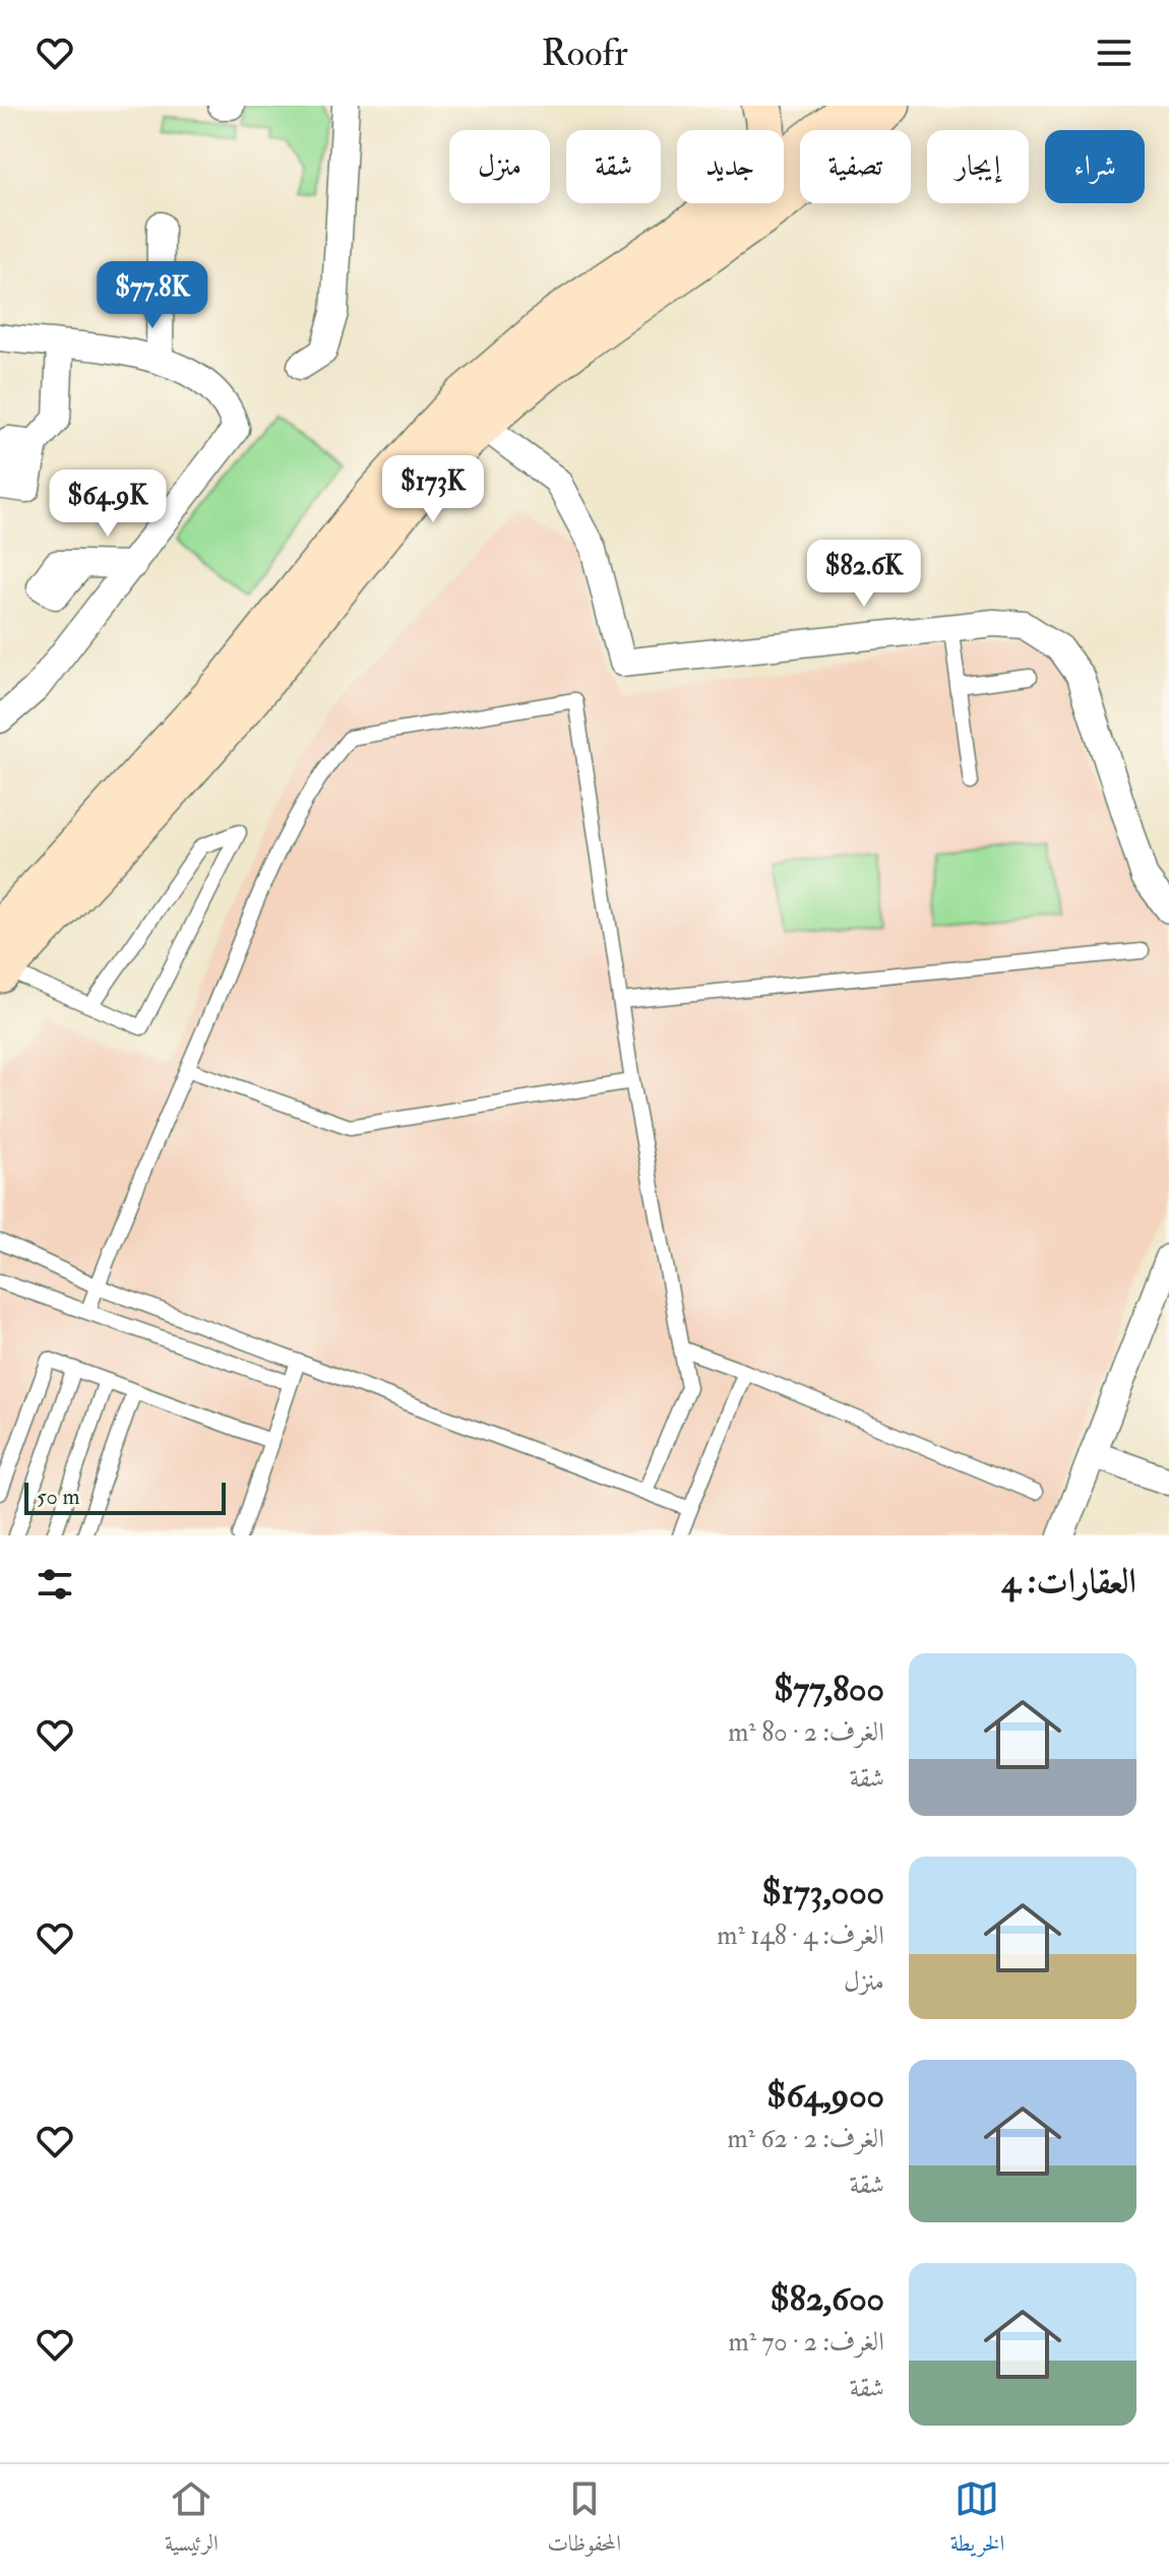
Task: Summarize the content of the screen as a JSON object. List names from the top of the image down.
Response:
{
  "scale_bar": "50 m",
  "page": {
    "header": "Roofr",
    "chip": [
      "شراء",
      "إيجار",
      "تصفية",
      "جديد",
      "شقة",
      "منزل"
    ],
    "price": [
      "$77.8K",
      "$173K",
      "$64.9K",
      "$82.6K"
    ],
    "scale": "50 m",
    "heading": "العقارات: 4",
    "list": [
      {
        "name": "$77,800",
        "note": "الغرف: 2 · 80 m² · شقة"
      },
      {
        "name": "$173,000",
        "note": "الغرف: 4 · 148 m² · منزل"
      },
      {
        "name": "$64,900",
        "note": "الغرف: 2 · 62 m² · شقة"
      },
      {
        "name": "$82,600",
        "note": "الغرف: 2 · 70 m² · شقة"
      }
    ],
    "tabs": ["الخريطة", "المحفوظات", "الرئيسية"]
  }
}
